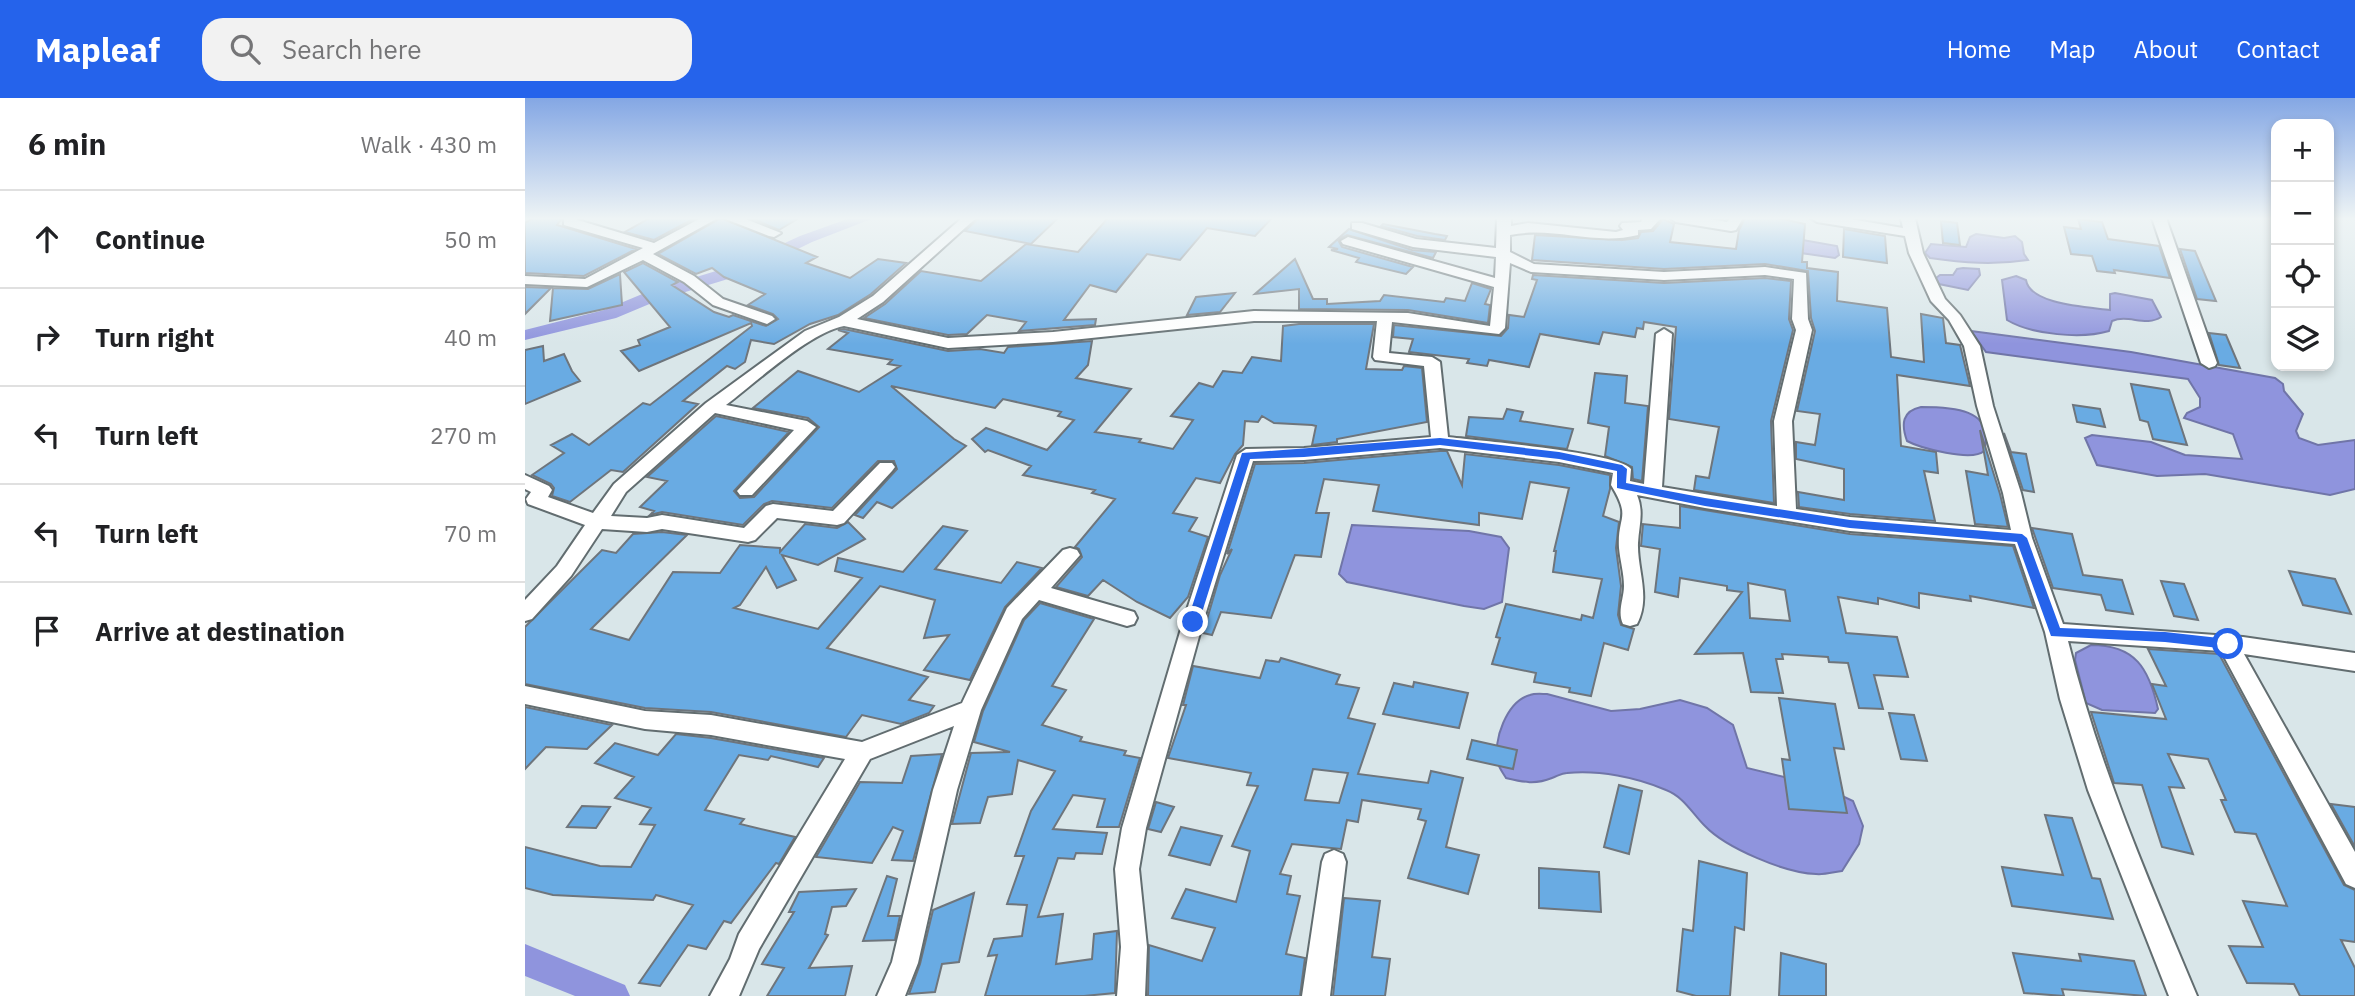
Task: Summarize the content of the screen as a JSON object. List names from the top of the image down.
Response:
{
  "page": {
    "header": "Mapleaf",
    "search": "Search here",
    "nav": [
      "Home",
      "Map",
      "About",
      "Contact"
    ],
    "heading": ["6 min", "Walk · 430 m"],
    "map_buttons": ["+", "−"],
    "list": [
      ["Continue", "50 m"],
      ["Turn right", "40 m"],
      ["Turn left", "270 m"],
      ["Turn left", "70 m"],
      "Arrive at destination"
    ]
  }
}
